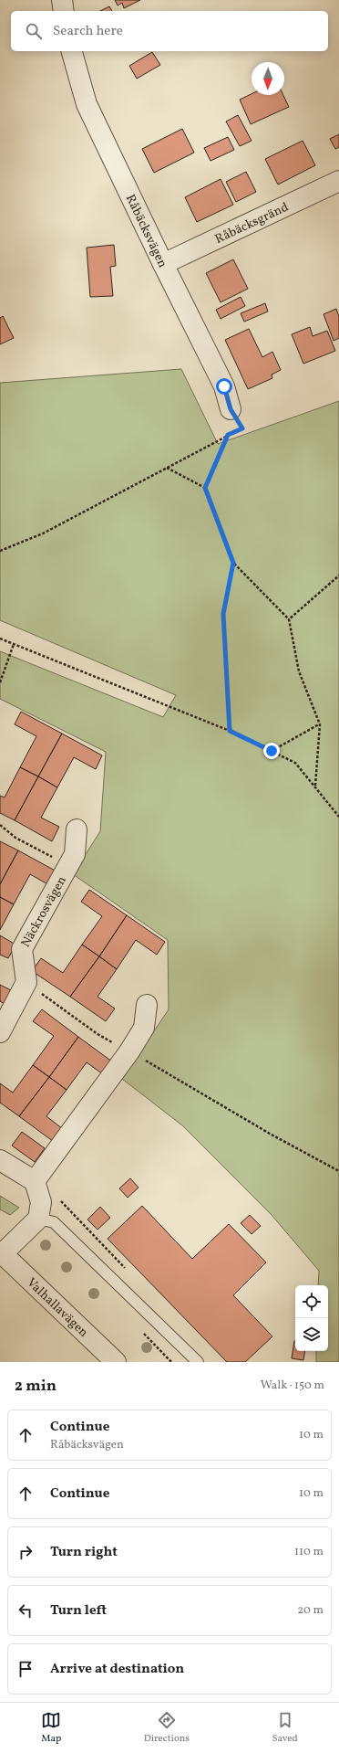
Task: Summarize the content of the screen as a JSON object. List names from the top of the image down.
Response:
{
  "streets": {
    "street": [
      "Råbäcksgränd",
      "Råbäcksvägen",
      "Näckrosvägen",
      "Valhallavägen"
    ]
  },
  "crossings": [
    ["Råbäcksgränd", "Råbäcksvägen"]
  ],
  "north": "bottom",
  "page": {
    "search": "Search here",
    "heading": ["2 min", "Walk · 150 m"],
    "list": [
      ["Continue", "Råbäcksvägen", "10 m"],
      ["Continue", "10 m"],
      ["Turn right", "110 m"],
      ["Turn left", "20 m"],
      "Arrive at destination"
    ],
    "nav": ["Map", "Directions", "Saved"]
  }
}
